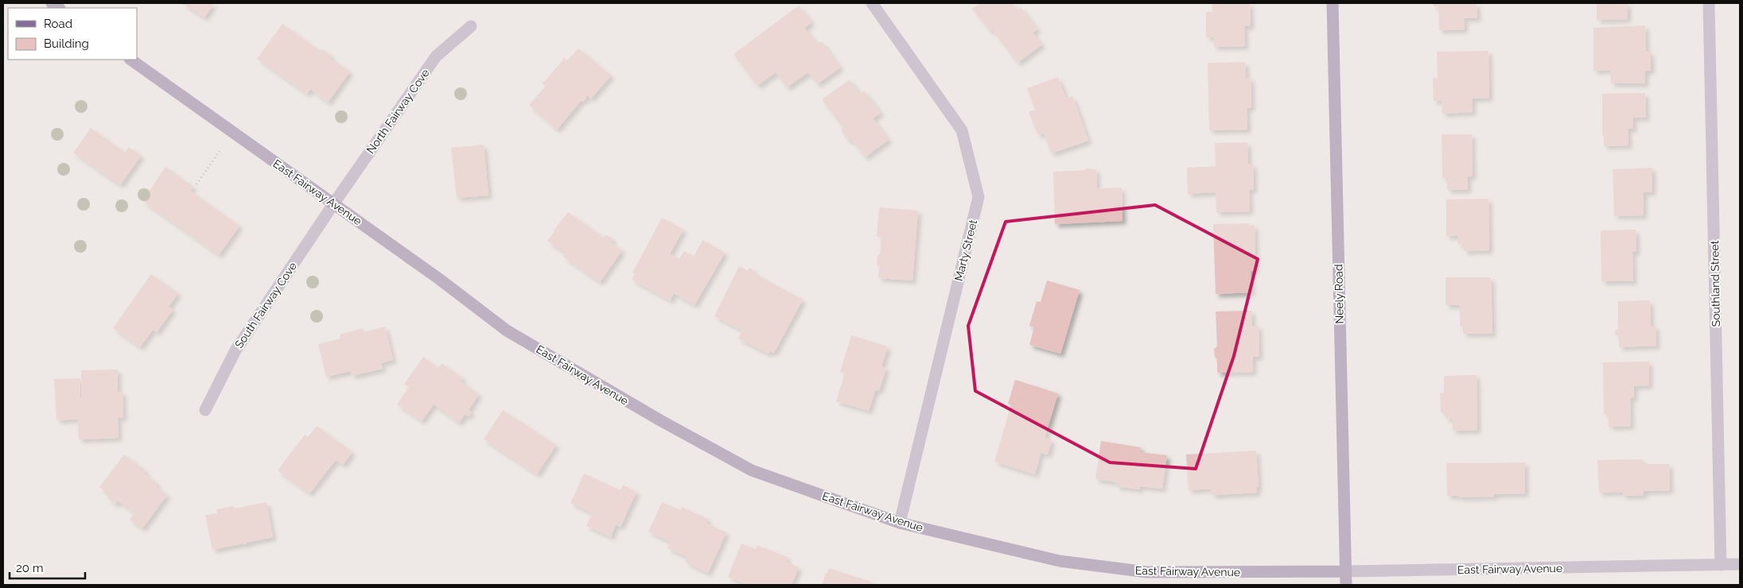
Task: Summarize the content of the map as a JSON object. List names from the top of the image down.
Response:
{
  "streets": {
    "street": [
      "North Fairway Cove",
      "East Fairway Avenue",
      "Marty Street",
      "Southland Street",
      "Neely Road",
      "South Fairway Cove"
    ]
  },
  "crossings": [
    ["North Fairway Cove", "East Fairway Avenue"],
    ["North Fairway Cove", "South Fairway Cove"],
    ["East Fairway Avenue", "Marty Street"],
    ["East Fairway Avenue", "Southland Street"],
    ["East Fairway Avenue", "Neely Road"],
    ["East Fairway Avenue", "South Fairway Cove"]
  ],
  "legend": ["Road", "Building"],
  "scale_bar": "20 m"
}
